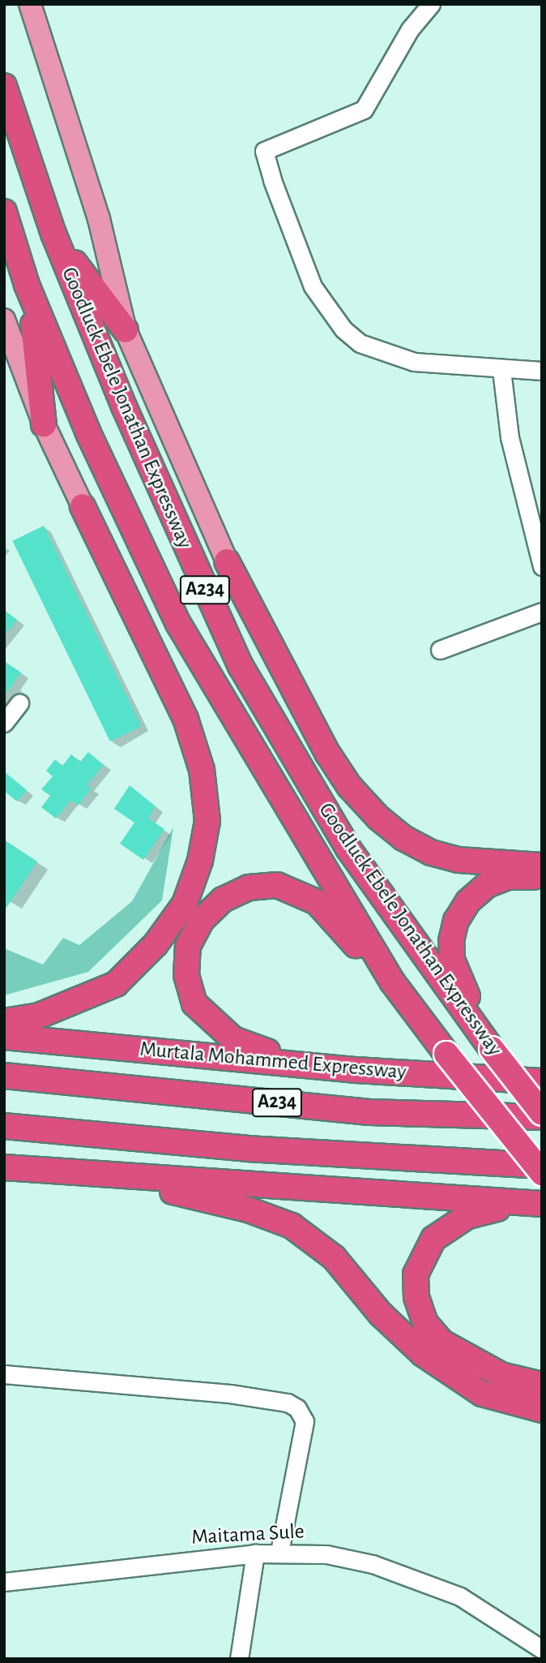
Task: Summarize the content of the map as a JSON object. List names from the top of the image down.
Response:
{
  "streets": {
    "highway": ["Goodluck Ebele Jonathan Expressway", "A234", "Murtala Mohammed Expressway"],
    "street": ["Maitama Sule"]
  },
  "crossings": [
    ["Goodluck Ebele Jonathan Expressway", "Murtala Mohammed Expressway"]
  ]
}
